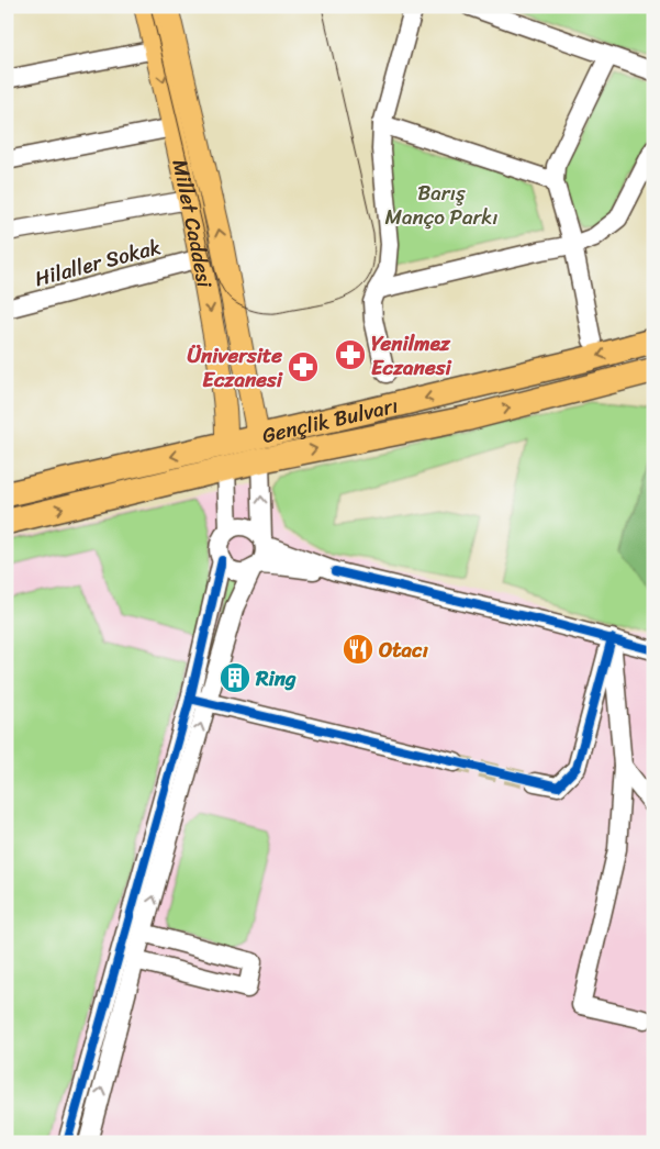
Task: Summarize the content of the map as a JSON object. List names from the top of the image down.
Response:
{
  "streets": {
    "highway": ["Gençlik Bulvarı"],
    "main road": ["Millet Caddesi"],
    "street": ["Hilaller Sokak"]
  },
  "crossings": [
    ["Millet Caddesi", "Hilaller Sokak"],
    ["Millet Caddesi", "Gençlik Bulvarı"]
  ],
  "parks": ["Barış Manço Parkı"],
  "places": {
    "pharmacy": ["Yenilmez Eczanesi", "Üniversite Eczanesi"],
    "restaurant": ["Otacı"],
    "building": ["Ring"]
  }
}
